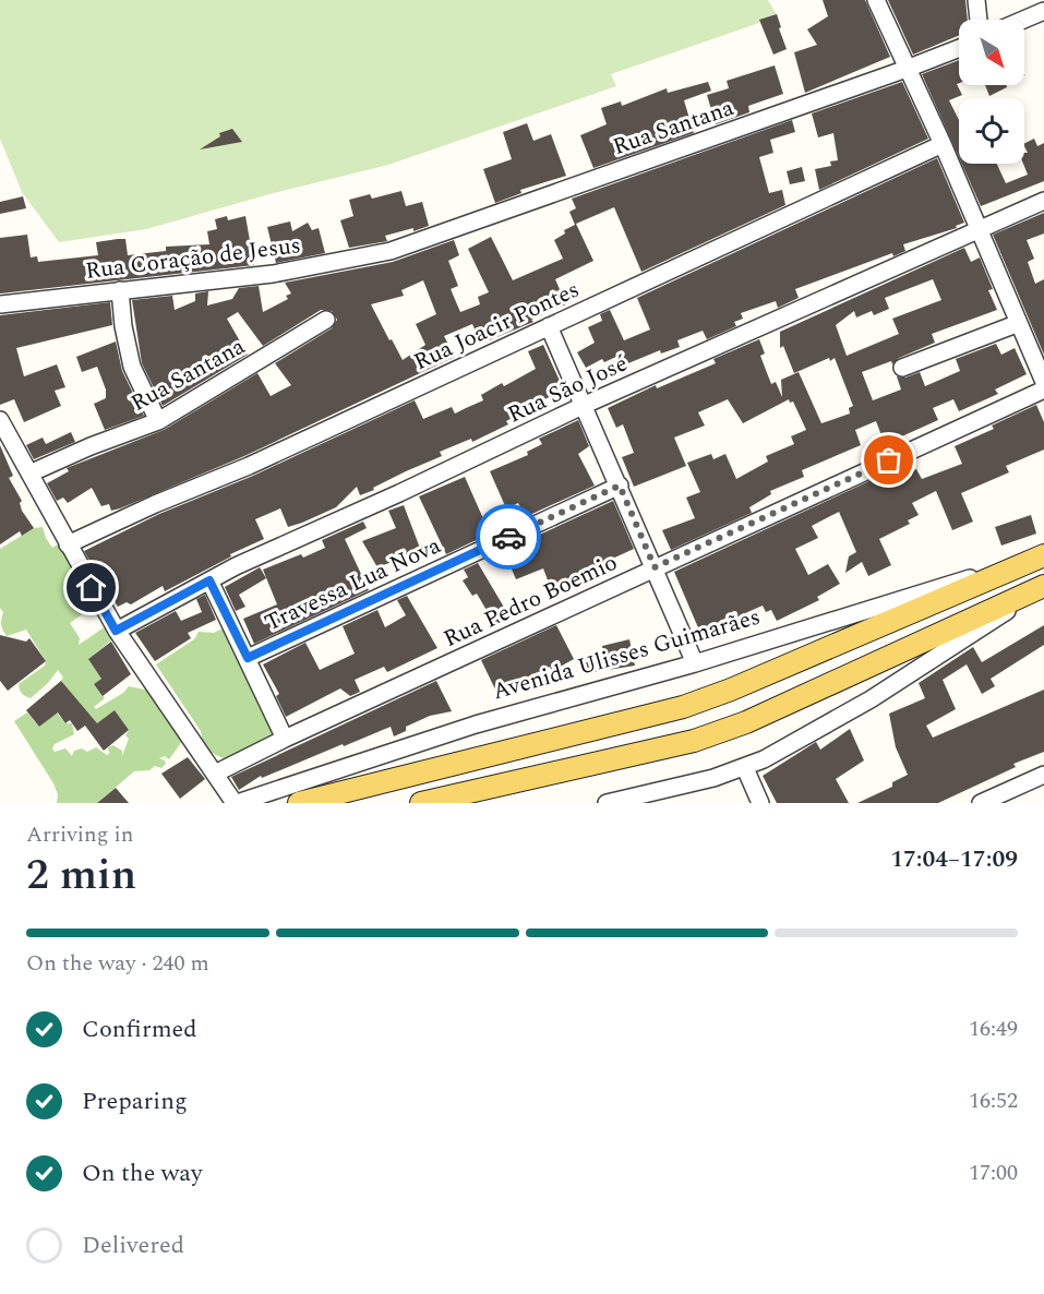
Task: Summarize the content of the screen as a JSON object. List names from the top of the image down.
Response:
{
  "streets": {
    "main road": ["Avenida Ulisses Guimarães"],
    "street": [
      "Rua Santana",
      "Rua Coração de Jesus",
      "Rua Joacir Pontes",
      "Rua São José",
      "Travessa Lua Nova",
      "Rua Pedro Boemio"
    ]
  },
  "crossings": [
    ["Rua Santana", "Rua Coração de Jesus"]
  ],
  "north": "bottom right",
  "page": {
    "heading": ["2 min", "Arriving in", "17:04–17:09"],
    "bar": "On the way · 240 m",
    "list": [
      ["Confirmed", "16:49"],
      ["Preparing", "16:52"],
      ["On the way", "17:00"],
      "Delivered"
    ]
  }
}
